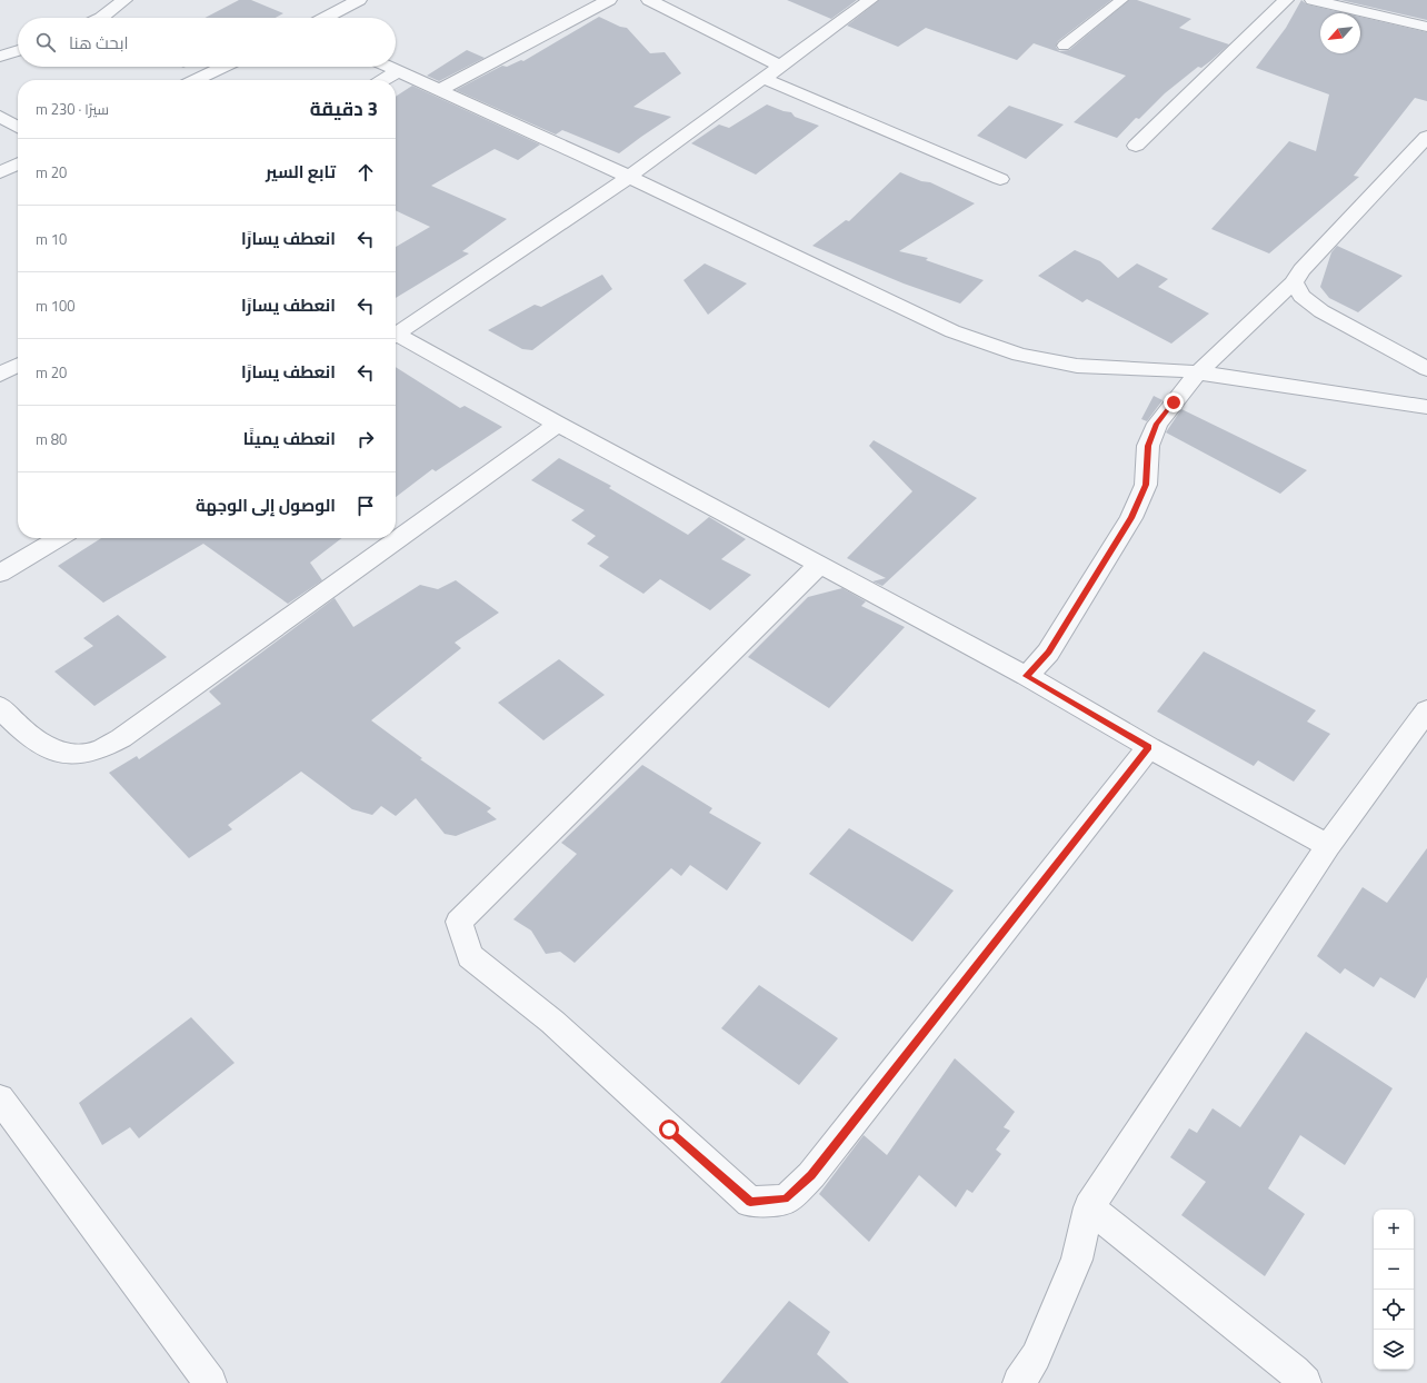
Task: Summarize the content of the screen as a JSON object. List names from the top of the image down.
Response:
{
  "north": "bottom left",
  "page": {
    "search": "ابحث هنا",
    "heading": ["3 دقيقة", "سيرًا · 230 m"],
    "list": [
      ["تابع السير", "20 m"],
      ["انعطف يسارًا", "10 m"],
      ["انعطف يسارًا", "100 m"],
      ["انعطف يسارًا", "20 m"],
      ["انعطف يمينًا", "80 m"],
      "الوصول إلى الوجهة"
    ],
    "map_buttons": ["+", "−"]
  }
}
